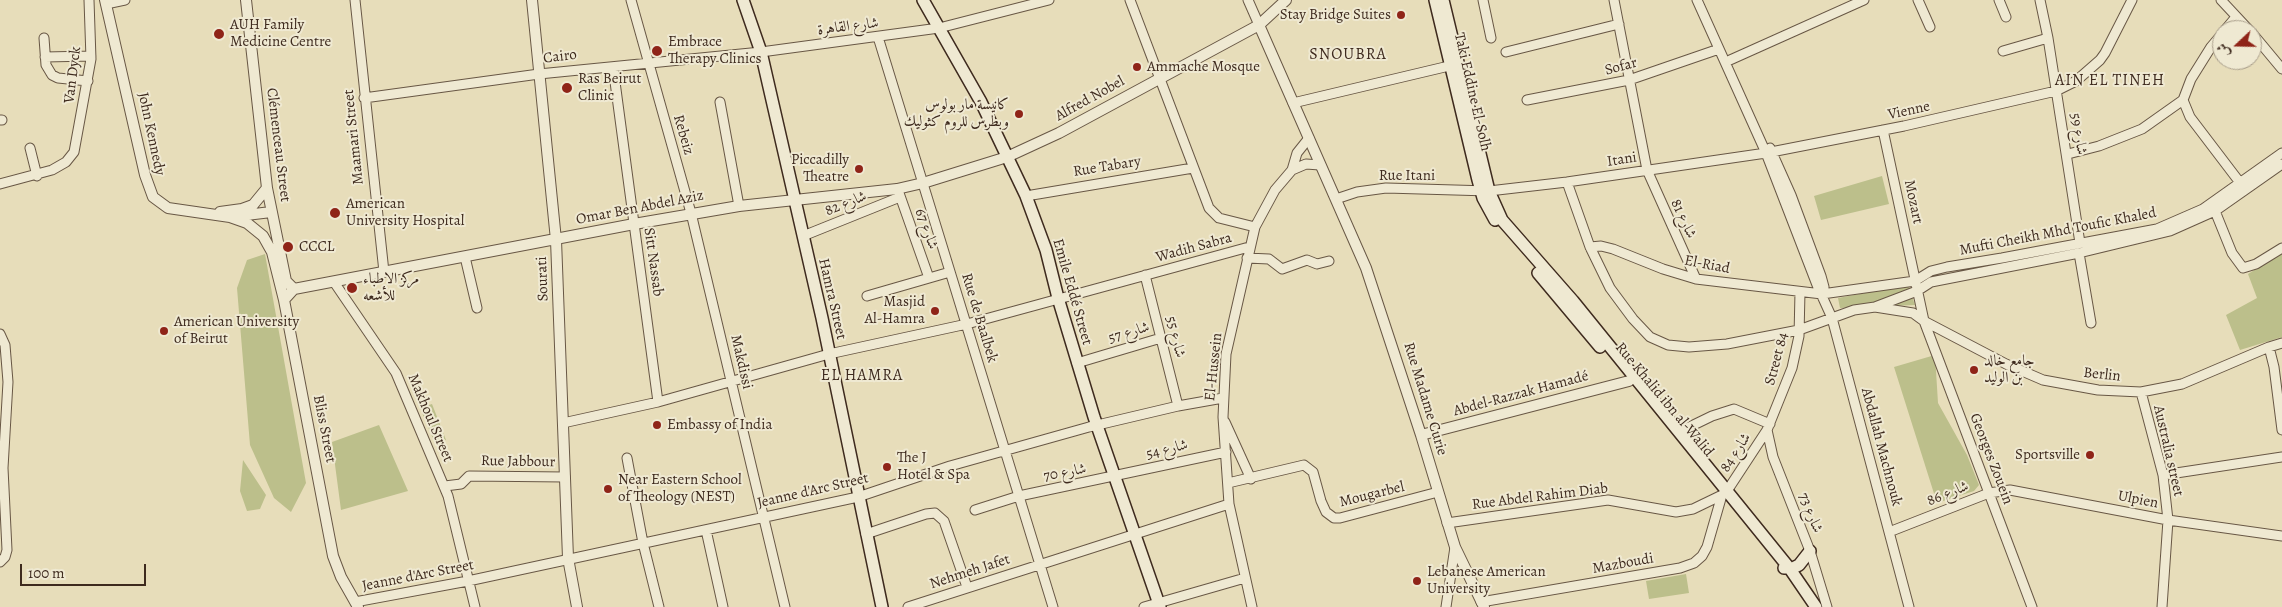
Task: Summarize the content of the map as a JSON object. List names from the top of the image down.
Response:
{
  "streets": {
    "main road": [
      "Taki Eddine El-Solh",
      "Emile Eddé Street",
      "Hamra Street",
      "Rue Khalid ibn al-Walid"
    ],
    "street": [
      "شارع القاهرة",
      "Cairo",
      "Sofar",
      "Van Dyck",
      "Alfred Nobel",
      "Vienne",
      "John Kennedy",
      "شارع 59",
      "Rebeiz",
      "Maamari Street",
      "Clémenceau Street",
      "Itani",
      "Rue Tabary",
      "Rue Itani",
      "Mozart",
      "شارع 82",
      "Omar Ben Abdel Aziz",
      "شارع 81",
      "شارع 67",
      "Mufti Cheikh Mhd Toufic Khaled",
      "Wadih Sabra",
      "Sitt Nassab",
      "El-Riad",
      "Sourati",
      "Rue de Baalbek",
      "شارع 57",
      "شارع 55",
      "Street 84",
      "Makdissi",
      "El-Hussein",
      "Berlin",
      "Abdel-Razzak Hamadé",
      "Rue Madame Curie",
      "Makhoul Street",
      "Bliss Street",
      "Abdallah Machnouk",
      "شارع 54",
      "Australia street",
      "شارع 84",
      "Georges Zouein",
      "Rue Jabbour",
      "شارع 70",
      "Jeanne d'Arc Street",
      "شارع 86",
      "Mougarbel",
      "Rue Abdel Rahim Diab",
      "Ulpien",
      "شارع 73",
      "Mazboudi",
      "Nehmeh Jafet"
    ]
  },
  "crossings": [
    ["شارع القاهرة", "Cairo"],
    ["شارع القاهرة", "Emile Eddé Street"],
    ["شارع القاهرة", "Hamra Street"],
    ["شارع القاهرة", "Rue de Baalbek"],
    ["Cairo", "Rebeiz"],
    ["Cairo", "Maamari Street"],
    ["Cairo", "Sitt Nassab"],
    ["Cairo", "Sourati"],
    ["Cairo", "Hamra Street"],
    ["Sofar", "شارع 81"],
    ["Sofar", "Abdallah Machnouk"],
    ["Taki Eddine El-Solh", "Itani"],
    ["Taki Eddine El-Solh", "Rue Itani"],
    ["Taki Eddine El-Solh", "Rue Khalid ibn al-Walid"],
    ["Alfred Nobel", "Omar Ben Abdel Aziz"],
    ["Alfred Nobel", "Emile Eddé Street"],
    ["Vienne", "شارع 59"],
    ["Vienne", "Itani"],
    ["Vienne", "Mozart"],
    ["Vienne", "Abdallah Machnouk"],
    ["John Kennedy", "Bliss Street"],
    ["شارع 59", "Mufti Cheikh Mhd Toufic Khaled"],
    ["Rebeiz", "Omar Ben Abdel Aziz"],
    ["Rebeiz", "Makdissi"],
    ["Maamari Street", "Omar Ben Abdel Aziz"],
    ["Clémenceau Street", "Omar Ben Abdel Aziz"],
    ["Itani", "Rue Itani"],
    ["Itani", "شارع 81"],
    ["Itani", "Rue Khalid ibn al-Walid"],
    ["Itani", "Abdallah Machnouk"],
    ["Rue Tabary", "Emile Eddé Street"],
    ["Rue Itani", "Rue Madame Curie"],
    ["Rue Itani", "Rue Khalid ibn al-Walid"],
    ["Mozart", "Mufti Cheikh Mhd Toufic Khaled"],
    ["Mozart", "Georges Zouein"],
    ["شارع 82", "Omar Ben Abdel Aziz"],
    ["شارع 82", "شارع 67"],
    ["شارع 82", "Hamra Street"],
    ["Omar Ben Abdel Aziz", "شارع 67"],
    ["Omar Ben Abdel Aziz", "Sitt Nassab"],
    ["Omar Ben Abdel Aziz", "Sourati"],
    ["Omar Ben Abdel Aziz", "Emile Eddé Street"],
    ["Omar Ben Abdel Aziz", "Hamra Street"],
    ["Omar Ben Abdel Aziz", "Rue de Baalbek"],
    ["Omar Ben Abdel Aziz", "Makdissi"],
    ["Omar Ben Abdel Aziz", "Makhoul Street"],
    ["شارع 81", "El-Riad"],
    ["Mufti Cheikh Mhd Toufic Khaled", "El-Riad"],
    ["Mufti Cheikh Mhd Toufic Khaled", "Abdallah Machnouk"],
    ["Mufti Cheikh Mhd Toufic Khaled", "Georges Zouein"],
    ["Wadih Sabra", "Sitt Nassab"],
    ["Wadih Sabra", "Sourati"],
    ["Wadih Sabra", "Emile Eddé Street"],
    ["Wadih Sabra", "Hamra Street"],
    ["Wadih Sabra", "Rue de Baalbek"],
    ["Wadih Sabra", "شارع 55"],
    ["Wadih Sabra", "Makdissi"],
    ["Wadih Sabra", "El-Hussein"],
    ["El-Riad", "Street 84"],
    ["El-Riad", "Abdallah Machnouk"],
    ["Sourati", "Rue Jabbour"],
    ["Sourati", "Jeanne d'Arc Street"],
    ["Emile Eddé Street", "شارع 57"],
    ["Emile Eddé Street", "شارع 54"],
    ["Emile Eddé Street", "شارع 70"],
    ["Emile Eddé Street", "Jeanne d'Arc Street"],
    ["Emile Eddé Street", "Nehmeh Jafet"],
    ["Hamra Street", "Jeanne d'Arc Street"],
    ["Rue de Baalbek", "شارع 70"],
    ["Rue de Baalbek", "Jeanne d'Arc Street"],
    ["Rue de Baalbek", "Nehmeh Jafet"],
    ["شارع 57", "شارع 55"],
    ["شارع 55", "Jeanne d'Arc Street"],
    ["Street 84", "شارع 84"],
    ["Street 84", "شارع 73"],
    ["Makdissi", "Jeanne d'Arc Street"],
    ["El-Hussein", "شارع 54"],
    ["El-Hussein", "Jeanne d'Arc Street"],
    ["El-Hussein", "Mougarbel"],
    ["El-Hussein", "Nehmeh Jafet"],
    ["Berlin", "Australia street"],
    ["Berlin", "Georges Zouein"],
    ["Abdel-Razzak Hamadé", "Rue Madame Curie"],
    ["Abdel-Razzak Hamadé", "Rue Khalid ibn al-Walid"],
    ["Rue Madame Curie", "Mougarbel"],
    ["Rue Madame Curie", "Rue Abdel Rahim Diab"],
    ["Rue Madame Curie", "Mazboudi"],
    ["Rue Khalid ibn al-Walid", "شارع 84"],
    ["Rue Khalid ibn al-Walid", "Rue Abdel Rahim Diab"],
    ["Rue Khalid ibn al-Walid", "Mazboudi"],
    ["Makhoul Street", "Rue Jabbour"],
    ["Makhoul Street", "Jeanne d'Arc Street"],
    ["Bliss Street", "Jeanne d'Arc Street"],
    ["Abdallah Machnouk", "شارع 86"],
    ["شارع 54", "شارع 70"],
    ["Australia street", "Ulpien"],
    ["شارع 84", "Rue Abdel Rahim Diab"],
    ["شارع 84", "شارع 73"],
    ["شارع 84", "Mazboudi"],
    ["Georges Zouein", "شارع 86"],
    ["Georges Zouein", "Ulpien"],
    ["شارع 86", "Ulpien"],
    ["Rue Abdel Rahim Diab", "Mazboudi"]
  ],
  "districts": ["SNOUBRA", "AIN EL TINEH", "EL HAMRA"],
  "places": [
    "Stay Bridge Suites",
    "AUH Family Medicine Centre",
    "Embrace Therapy Clinics",
    "Ammache Mosque",
    "Ras Beirut Clinic",
    "كانيسة مار بولوس وبطرس للروم كثوليك",
    "Piccadilly Theatre",
    "American University Hospital",
    "CCCL",
    "مركز الاطباء للأشعه",
    "Masjid Al-Hamra",
    "American University of Beirut",
    "جامع خالد بن الوليد",
    "Embassy of India",
    "Sportsville",
    "The J Hotel & Spa",
    "Near Eastern School of Theology (NEST)",
    "Lebanese American University"
  ],
  "scale_bar": "100 m",
  "north": "left"
}
